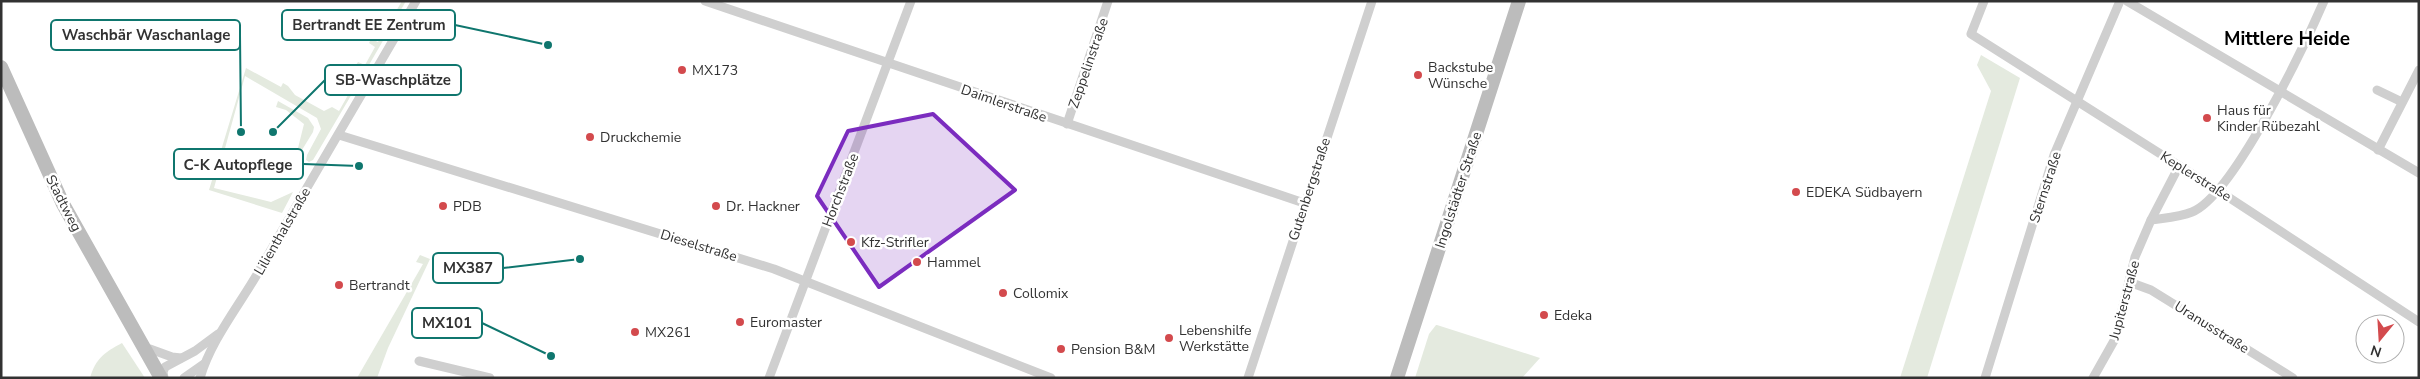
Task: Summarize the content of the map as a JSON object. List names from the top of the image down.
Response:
{
  "streets": {
    "main road": ["Ingolstädter Straße", "Stadtweg"],
    "street": [
      "Zeppelinstraße",
      "Daimlerstraße",
      "Keplerstraße",
      "Sternstraße",
      "Gutenbergstraße",
      "Horchstraße",
      "Lilienthalstraße",
      "Dieselstraße",
      "Jupiterstraße",
      "Uranusstraße"
    ]
  },
  "crossings": [
    ["Zeppelinstraße", "Daimlerstraße"],
    ["Daimlerstraße", "Gutenbergstraße"],
    ["Daimlerstraße", "Horchstraße"],
    ["Keplerstraße", "Sternstraße"],
    ["Keplerstraße", "Jupiterstraße"],
    ["Horchstraße", "Dieselstraße"],
    ["Stadtweg", "Lilienthalstraße"],
    ["Lilienthalstraße", "Dieselstraße"],
    ["Jupiterstraße", "Uranusstraße"]
  ],
  "districts": ["Mittlere Heide"],
  "places": [
    "Bertrandt EE Zentrum",
    "MX173",
    "Backstube Wünsche",
    "Haus für Kinder Rübezahl",
    "Waschbär Waschanlage",
    "SB-Waschplätze",
    "Druckchemie",
    "C-K Autopflege",
    "EDEKA Südbayern",
    "PDB",
    "Dr. Hackner",
    "Kfz-Strifler",
    "MX387",
    "Hammel",
    "Bertrandt",
    "Collomix",
    "Edeka",
    "Euromaster",
    "MX261",
    "Lebenshilfe Werkstätte",
    "Pension B&M",
    "MX101"
  ],
  "north": "bottom"
}
